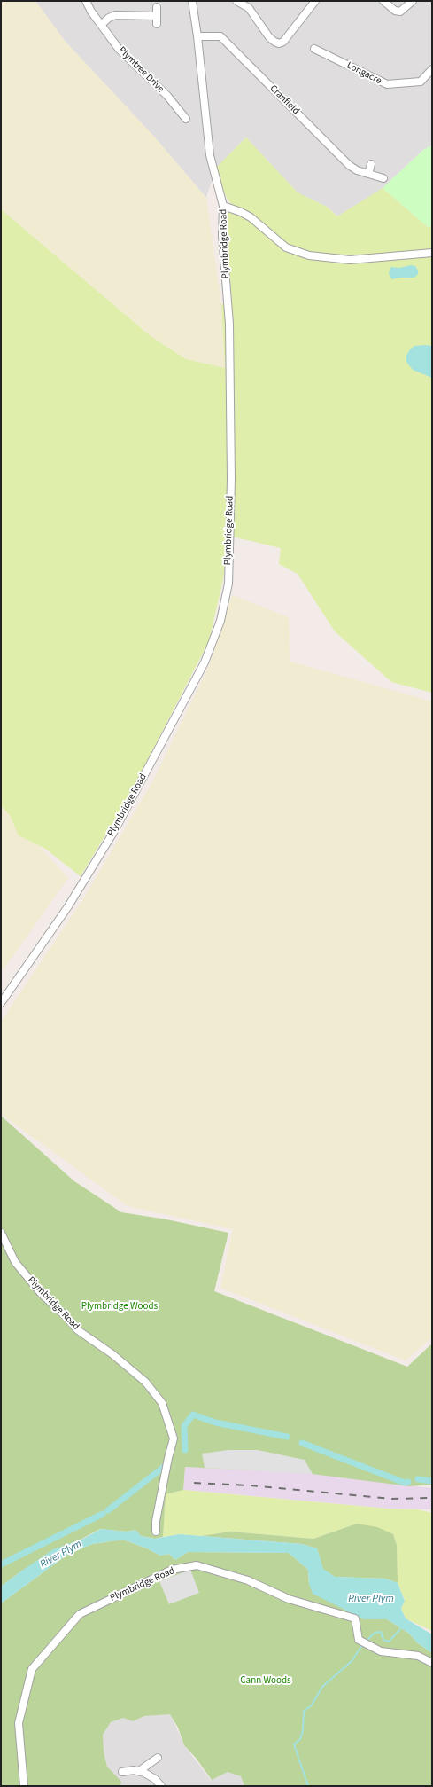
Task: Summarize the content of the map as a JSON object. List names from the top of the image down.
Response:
{
  "streets": {
    "street": [
      "Plymtree Drive",
      "Longacre",
      "Cranfield",
      "Plymbridge Road"
    ]
  },
  "crossings": [
    ["Cranfield", "Plymbridge Road"]
  ],
  "water": ["River Plym"],
  "parks": ["Plymbridge Woods", "Cann Woods"]
}
